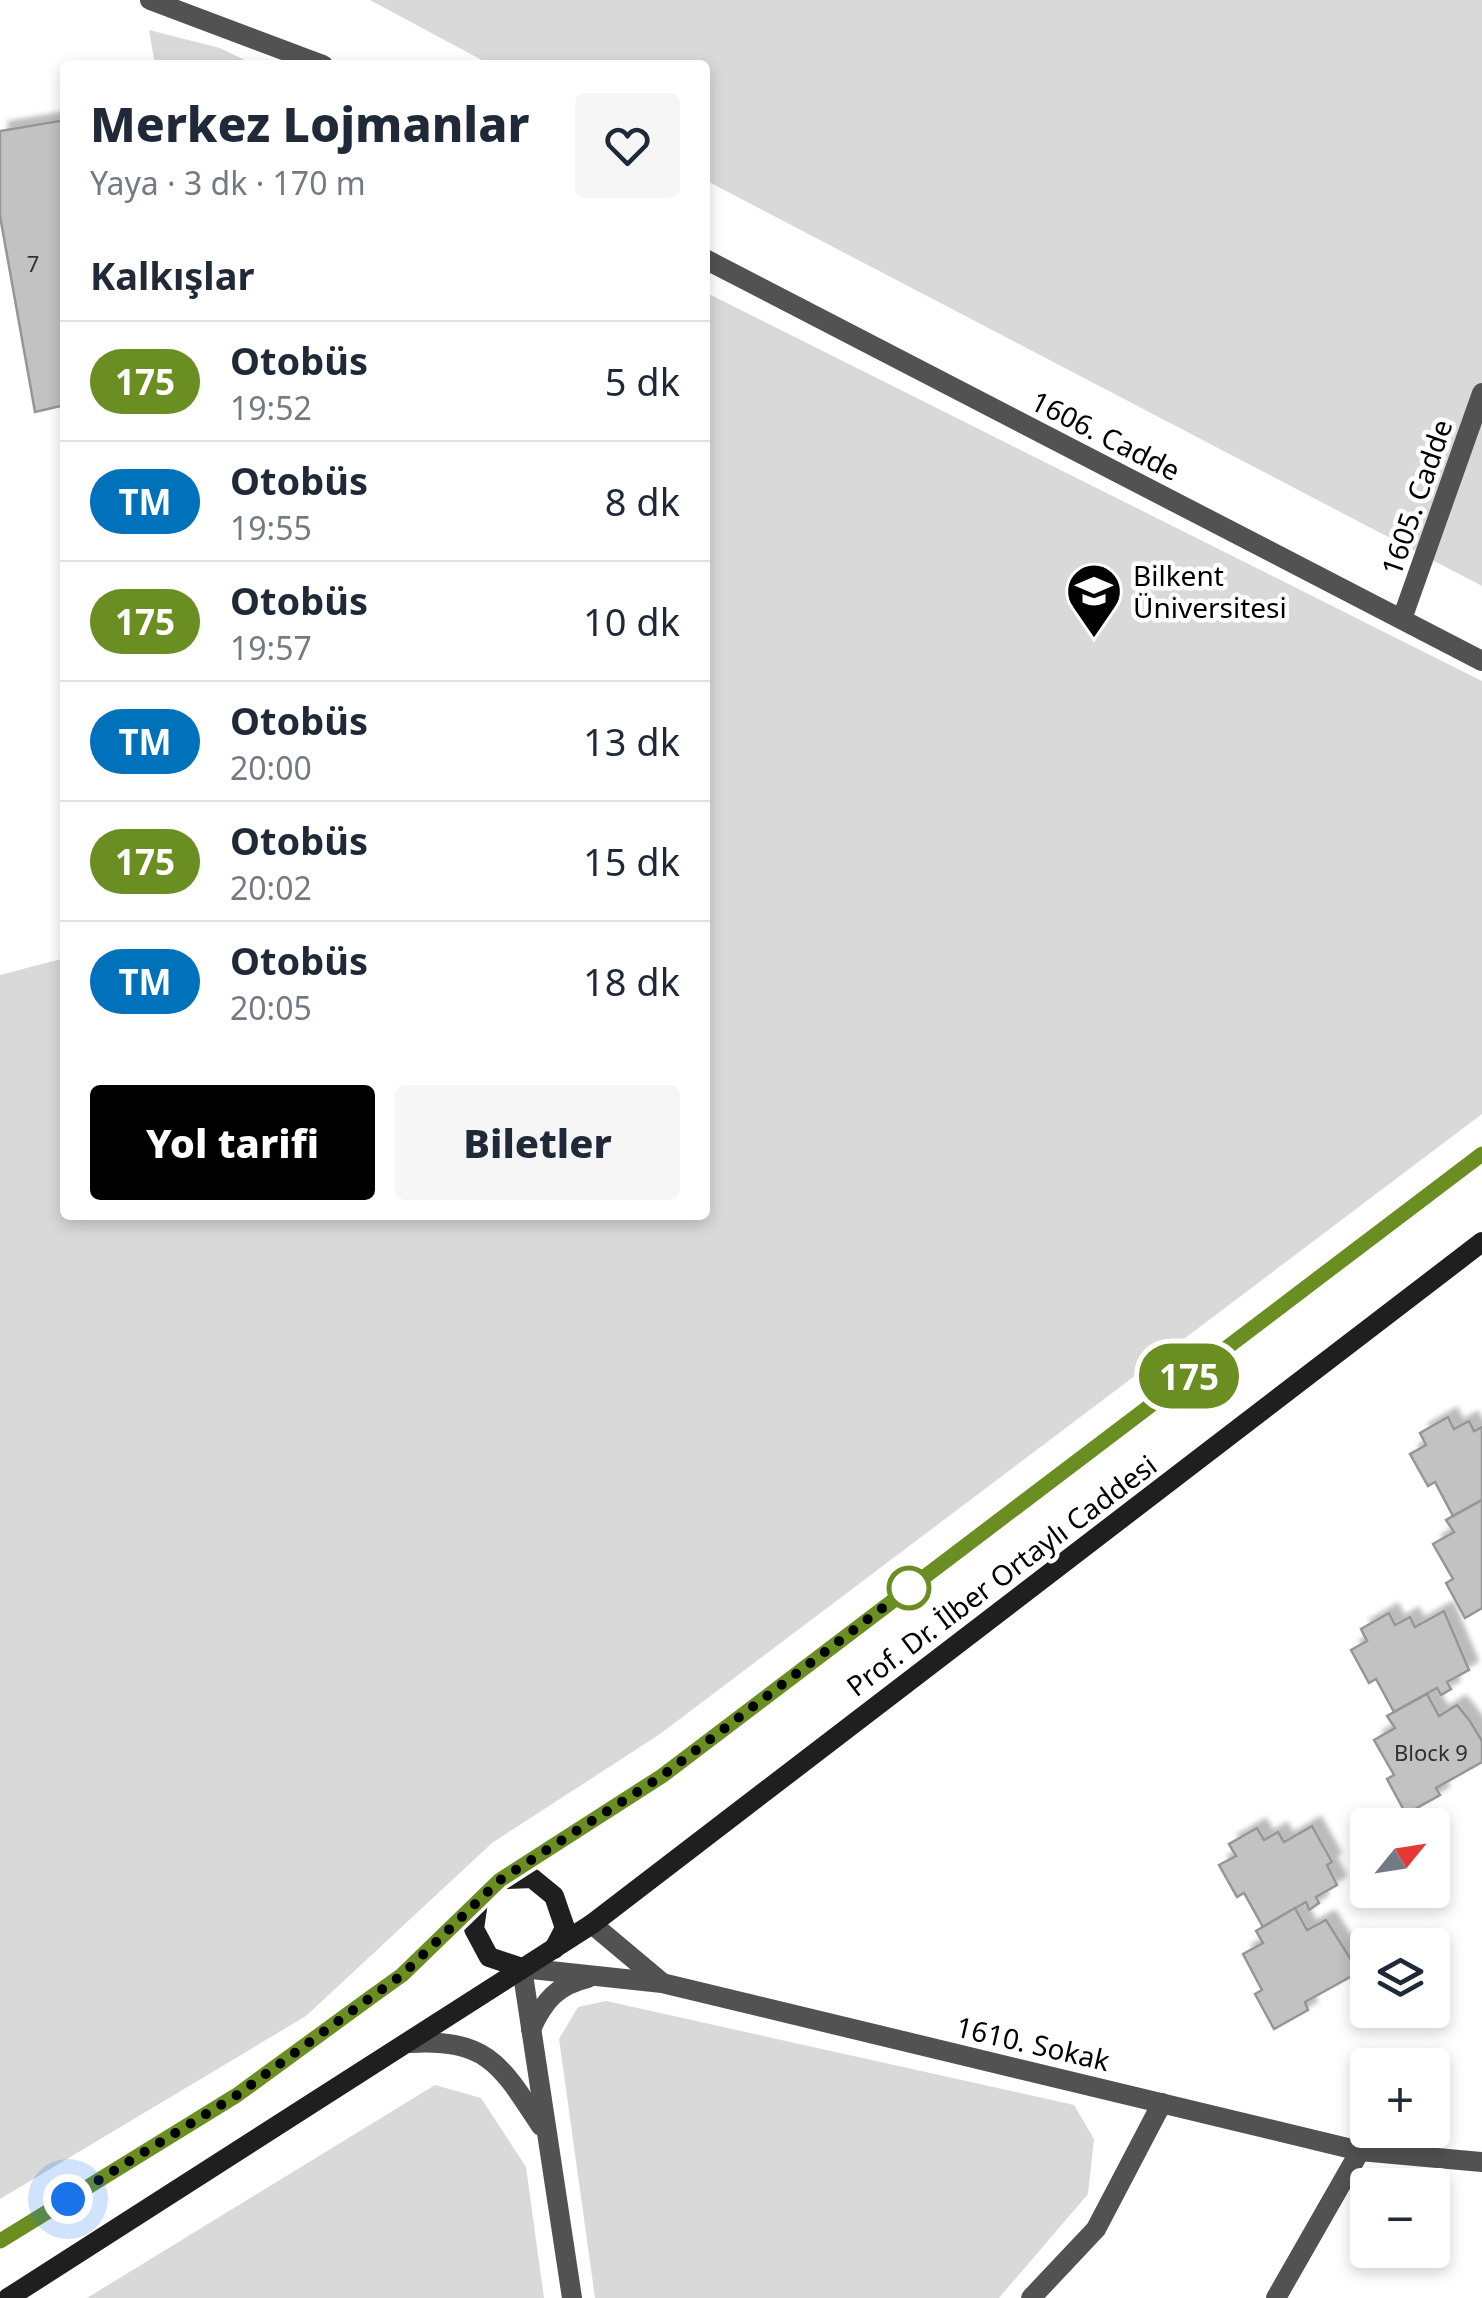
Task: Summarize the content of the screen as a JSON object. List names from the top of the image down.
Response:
{
  "streets": {
    "street": [
      "1606. Cadde",
      "1605. Cadde",
      "Prof. Dr. İlber Ortaylı Caddesi",
      "1610. Sokak"
    ]
  },
  "crossings": [
    ["1606. Cadde", "1605. Cadde"],
    ["Prof. Dr. İlber Ortaylı Caddesi", "1610. Sokak"]
  ],
  "places": {
    "school or university": ["Bilkent Üniversitesi"]
  },
  "lines": ["bus line 175"],
  "house_numbers": ["7", "Block 9"],
  "north": "top right",
  "page": {
    "on_map": "175",
    "heading": [
      ["Merkez Lojmanlar", "Yaya · 3 dk · 170 m"],
      "Kalkışlar"
    ],
    "list": [
      {
        "mark": "175",
        "name": "Otobüs",
        "note": "19:52",
        "value": "5 dk"
      },
      {
        "mark": "TM",
        "name": "Otobüs",
        "note": "19:55",
        "value": "8 dk"
      },
      {
        "mark": "175",
        "name": "Otobüs",
        "note": "19:57",
        "value": "10 dk"
      },
      {
        "mark": "TM",
        "name": "Otobüs",
        "note": "20:00",
        "value": "13 dk"
      },
      {
        "mark": "175",
        "name": "Otobüs",
        "note": "20:02",
        "value": "15 dk"
      },
      {
        "mark": "TM",
        "name": "Otobüs",
        "note": "20:05",
        "value": "18 dk"
      }
    ],
    "buttons": ["Yol tarifi", "Biletler"],
    "map_buttons": ["+", "−"]
  }
}
